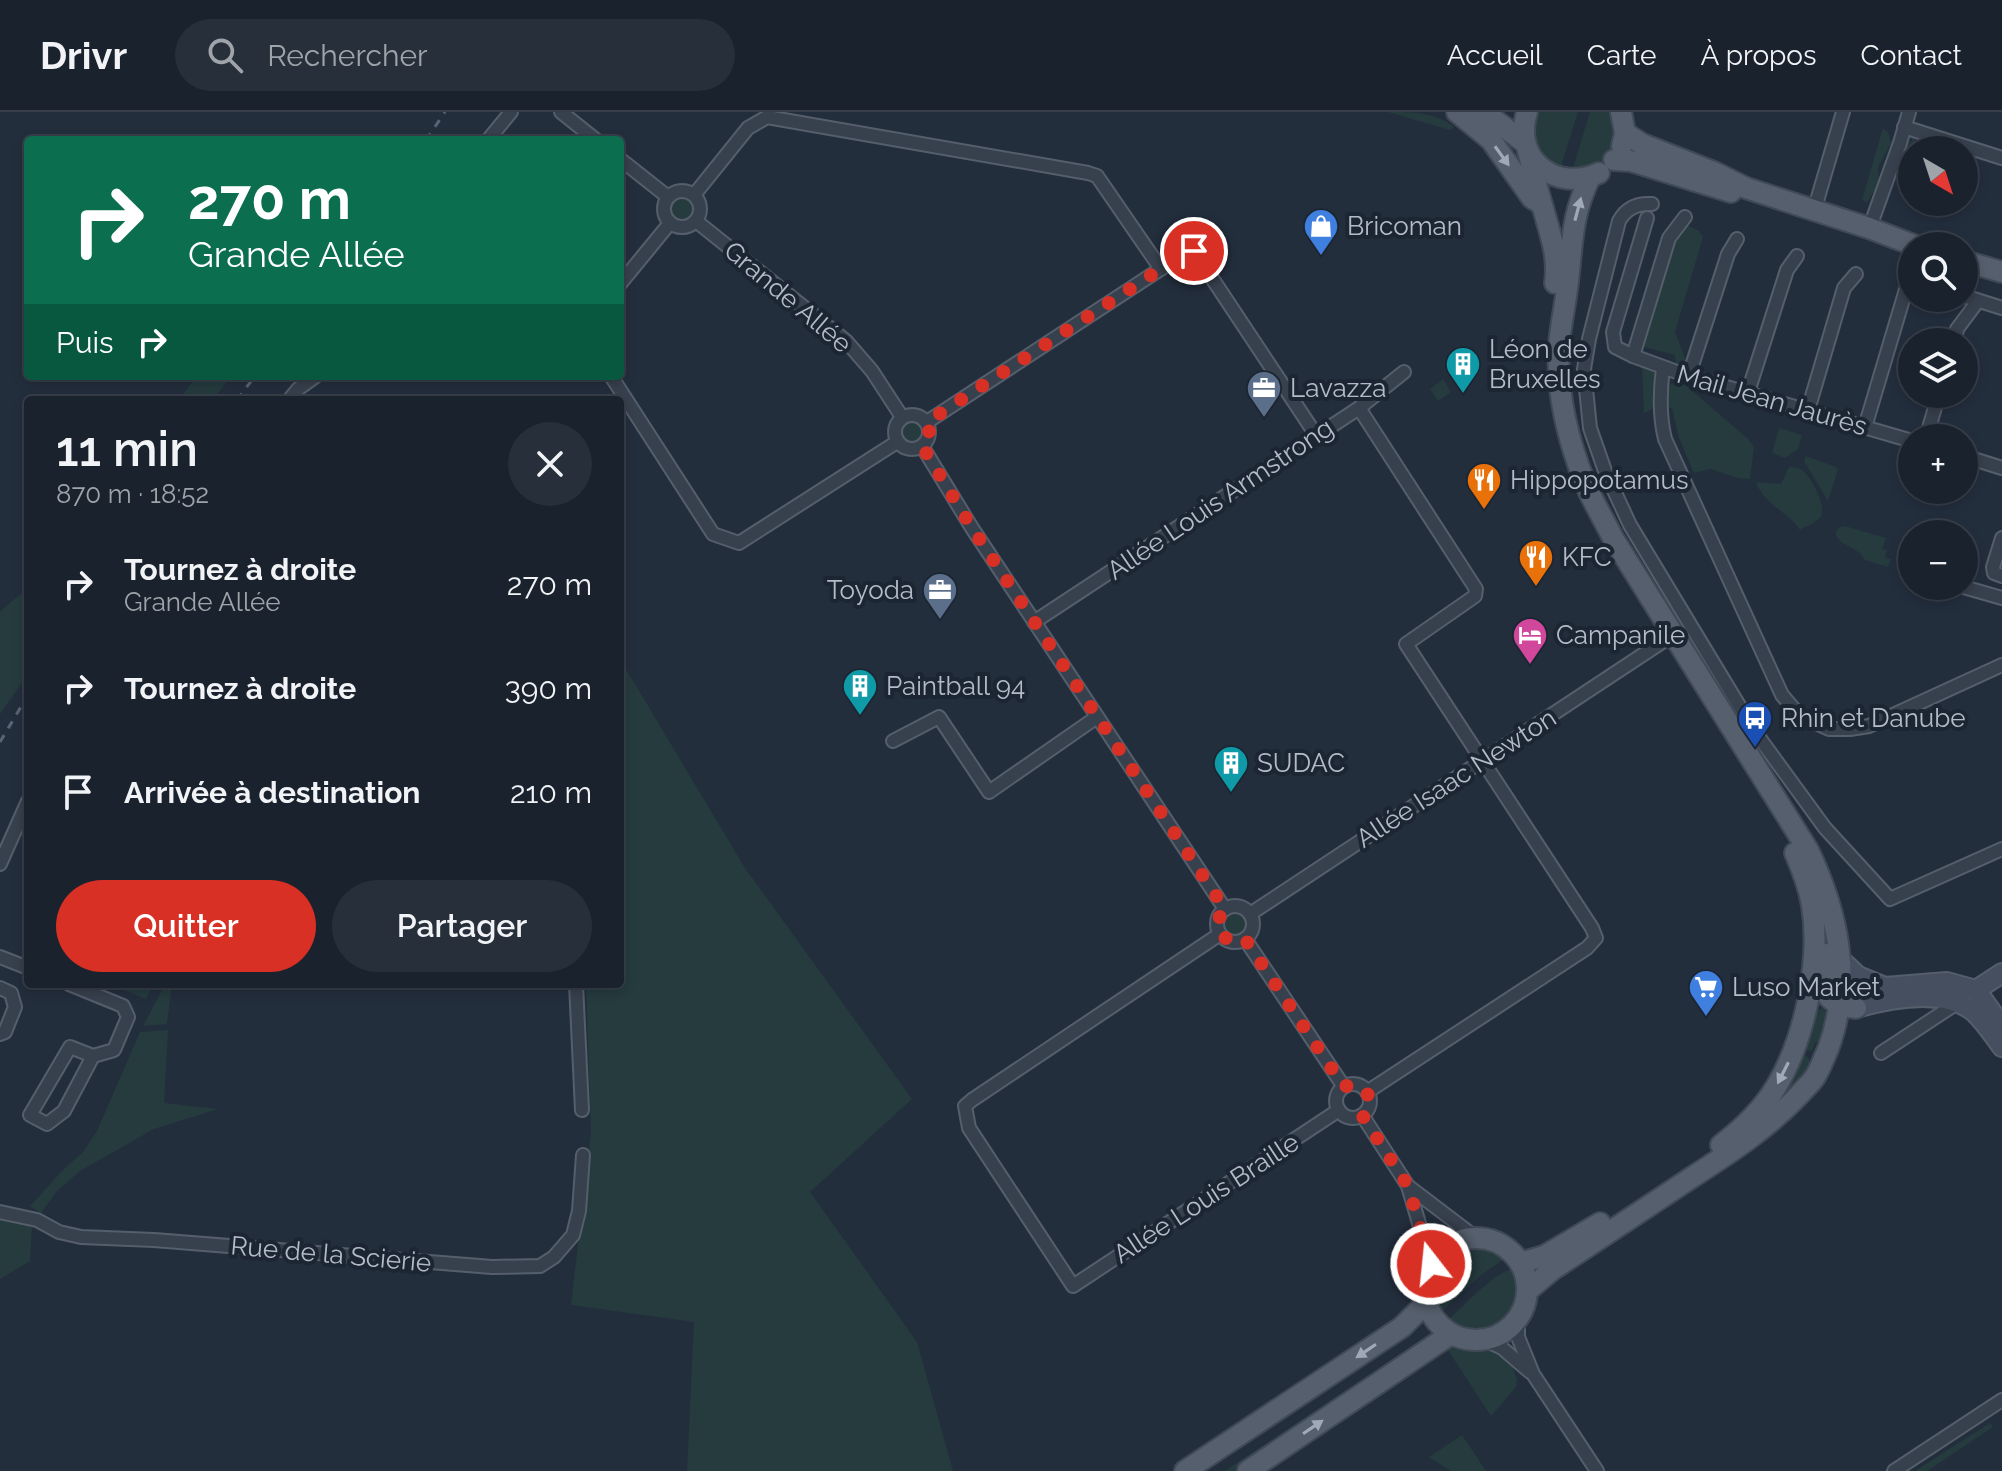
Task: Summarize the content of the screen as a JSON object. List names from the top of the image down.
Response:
{
  "streets": {
    "street": [
      "Grande Allée",
      "Mail Jean Jaurès",
      "Allée Louis Armstrong",
      "Allée Isaac Newton",
      "Allée Louis Braille",
      "Rue de la Scierie"
    ]
  },
  "crossings": [
    ["Allée Isaac Newton", "Allée Louis Braille"]
  ],
  "places": {
    "shop": ["Bricoman"],
    "building": ["Léon de Bruxelles", "Paintball 94", "SUDAC"],
    "office": ["Lavazza", "Toyoda"],
    "restaurant": ["Hippopotamus", "KFC"],
    "hotel": ["Campanile"],
    "bus stop": ["Rhin et Danube"],
    "supermarket": ["Luso Market"]
  },
  "north": "bottom right",
  "page": {
    "header": "Drivr",
    "search": "Rechercher",
    "nav": [
      "Accueil",
      "Carte",
      "À propos",
      "Contact"
    ],
    "map_buttons": ["+", "−"],
    "turn": ["270 m", "Grande Allée"],
    "then": "Puis",
    "heading": ["11 min", "870 m · 18:52"],
    "list": [
      {
        "name": "Tournez à droite",
        "note": "Grande Allée",
        "value": "270 m"
      },
      {
        "name": "Tournez à droite",
        "value": "390 m"
      },
      {
        "name": "Arrivée à destination",
        "value": "210 m"
      }
    ],
    "buttons": ["Quitter", "Partager"]
  }
}
